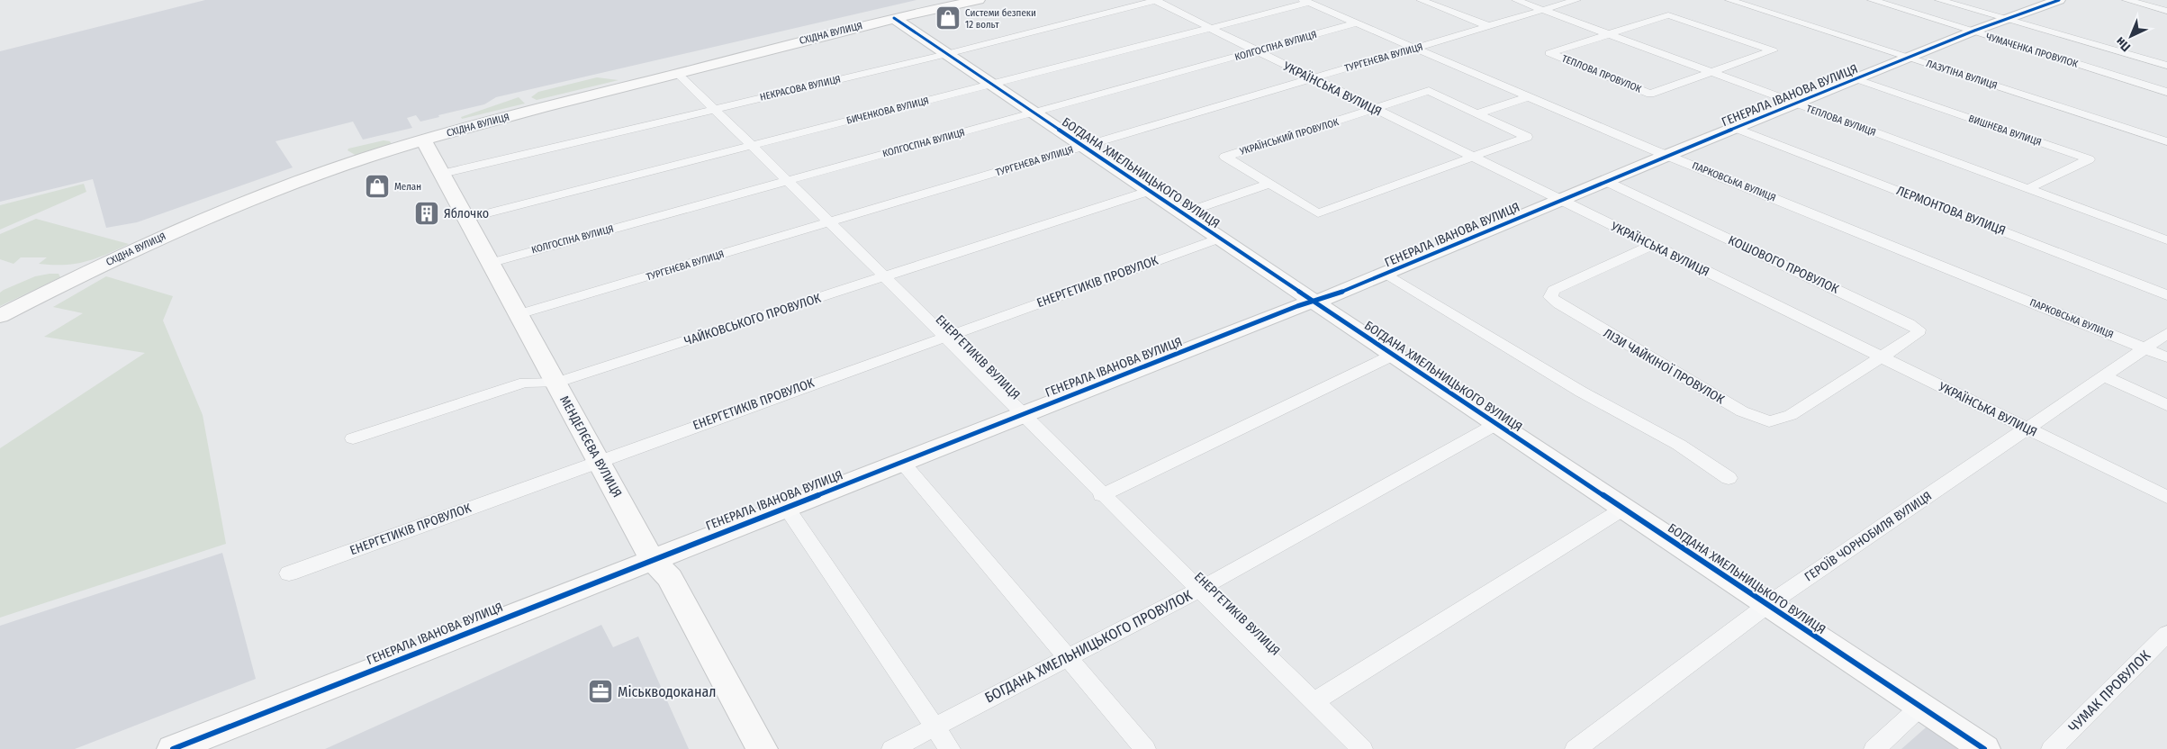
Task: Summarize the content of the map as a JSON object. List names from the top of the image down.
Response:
{
  "streets": {
    "street": [
      "СХІДНА ВУЛИЦЯ",
      "КОЛГОСПНА ВУЛИЦЯ",
      "ЧУМАЧЕНКА ПРОВУЛОК",
      "ТУРГЕНЄВА ВУЛИЦЯ",
      "ТЕПЛОВА ПРОВУЛОК",
      "ЛАЗУТІНА ВУЛИЦЯ",
      "НЕКРАСОВА ВУЛИЦЯ",
      "УКРАЇНСЬКА ВУЛИЦЯ",
      "ГЕНЕРАЛА ІВАНОВА ВУЛИЦЯ",
      "БИЧЕНКОВА ВУЛИЦЯ",
      "ТЕПЛОВА ВУЛИЦЯ",
      "ВИШНЕВА ВУЛИЦЯ",
      "УКРАЇНСЬКИЙ ПРОВУЛОК",
      "БОГДАНА ХМЕЛЬНИЦЬКОГО ВУЛИЦЯ",
      "ПАРКОВСЬКА ВУЛИЦЯ",
      "ЛЕРМОНТОВА ВУЛИЦЯ",
      "КОШОВОГО ПРОВУЛОК",
      "ЕНЕРГЕТИКІВ ПРОВУЛОК",
      "ЧАЙКОВСЬКОГО ПРОВУЛОК",
      "ЕНЕРГЕТИКІВ ВУЛИЦЯ",
      "ЛІЗИ ЧАЙКІНОЇ ПРОВУЛОК",
      "МЕНДЕЛЄЄВА ВУЛИЦЯ",
      "ГЕРОЇВ ЧОРНОБИЛЯ ВУЛИЦЯ",
      "БОГДАНА ХМЕЛЬНИЦЬКОГО ПРОВУЛОК",
      "ЧУМАК ПРОВУЛОК"
    ]
  },
  "crossings": [
    ["СХІДНА ВУЛИЦЯ", "БОГДАНА ХМЕЛЬНИЦЬКОГО ВУЛИЦЯ"],
    ["СХІДНА ВУЛИЦЯ", "ЕНЕРГЕТИКІВ ВУЛИЦЯ"],
    ["СХІДНА ВУЛИЦЯ", "МЕНДЕЛЄЄВА ВУЛИЦЯ"],
    ["КОЛГОСПНА ВУЛИЦЯ", "УКРАЇНСЬКА ВУЛИЦЯ"],
    ["КОЛГОСПНА ВУЛИЦЯ", "БОГДАНА ХМЕЛЬНИЦЬКОГО ВУЛИЦЯ"],
    ["КОЛГОСПНА ВУЛИЦЯ", "ПАРКОВСЬКА ВУЛИЦЯ"],
    ["КОЛГОСПНА ВУЛИЦЯ", "ЕНЕРГЕТИКІВ ВУЛИЦЯ"],
    ["КОЛГОСПНА ВУЛИЦЯ", "МЕНДЕЛЄЄВА ВУЛИЦЯ"],
    ["ЧУМАЧЕНКА ПРОВУЛОК", "ГЕНЕРАЛА ІВАНОВА ВУЛИЦЯ"],
    ["ТУРГЕНЄВА ВУЛИЦЯ", "УКРАЇНСЬКА ВУЛИЦЯ"],
    ["ТУРГЕНЄВА ВУЛИЦЯ", "ТЕПЛОВА ВУЛИЦЯ"],
    ["ТУРГЕНЄВА ВУЛИЦЯ", "БОГДАНА ХМЕЛЬНИЦЬКОГО ВУЛИЦЯ"],
    ["ТУРГЕНЄВА ВУЛИЦЯ", "ПАРКОВСЬКА ВУЛИЦЯ"],
    ["ТУРГЕНЄВА ВУЛИЦЯ", "ЕНЕРГЕТИКІВ ВУЛИЦЯ"],
    ["ТУРГЕНЄВА ВУЛИЦЯ", "МЕНДЕЛЄЄВА ВУЛИЦЯ"],
    ["ТЕПЛОВА ПРОВУЛОК", "ТЕПЛОВА ВУЛИЦЯ"],
    ["ЛАЗУТІНА ВУЛИЦЯ", "ГЕНЕРАЛА ІВАНОВА ВУЛИЦЯ"],
    ["НЕКРАСОВА ВУЛИЦЯ", "УКРАЇНСЬКА ВУЛИЦЯ"],
    ["НЕКРАСОВА ВУЛИЦЯ", "БОГДАНА ХМЕЛЬНИЦЬКОГО ВУЛИЦЯ"],
    ["НЕКРАСОВА ВУЛИЦЯ", "ЕНЕРГЕТИКІВ ВУЛИЦЯ"],
    ["НЕКРАСОВА ВУЛИЦЯ", "МЕНДЕЛЄЄВА ВУЛИЦЯ"],
    ["УКРАЇНСЬКА ВУЛИЦЯ", "ГЕНЕРАЛА ІВАНОВА ВУЛИЦЯ"],
    ["УКРАЇНСЬКА ВУЛИЦЯ", "БИЧЕНКОВА ВУЛИЦЯ"],
    ["УКРАЇНСЬКА ВУЛИЦЯ", "УКРАЇНСЬКИЙ ПРОВУЛОК"],
    ["УКРАЇНСЬКА ВУЛИЦЯ", "КОШОВОГО ПРОВУЛОК"],
    ["УКРАЇНСЬКА ВУЛИЦЯ", "ЛІЗИ ЧАЙКІНОЇ ПРОВУЛОК"],
    ["УКРАЇНСЬКА ВУЛИЦЯ", "ГЕРОЇВ ЧОРНОБИЛЯ ВУЛИЦЯ"],
    ["ГЕНЕРАЛА ІВАНОВА ВУЛИЦЯ", "ТЕПЛОВА ВУЛИЦЯ"],
    ["ГЕНЕРАЛА ІВАНОВА ВУЛИЦЯ", "ВИШНЕВА ВУЛИЦЯ"],
    ["ГЕНЕРАЛА ІВАНОВА ВУЛИЦЯ", "БОГДАНА ХМЕЛЬНИЦЬКОГО ВУЛИЦЯ"],
    ["ГЕНЕРАЛА ІВАНОВА ВУЛИЦЯ", "ПАРКОВСЬКА ВУЛИЦЯ"],
    ["ГЕНЕРАЛА ІВАНОВА ВУЛИЦЯ", "ЛЕРМОНТОВА ВУЛИЦЯ"],
    ["ГЕНЕРАЛА ІВАНОВА ВУЛИЦЯ", "КОШОВОГО ПРОВУЛОК"],
    ["ГЕНЕРАЛА ІВАНОВА ВУЛИЦЯ", "ЕНЕРГЕТИКІВ ВУЛИЦЯ"],
    ["ГЕНЕРАЛА ІВАНОВА ВУЛИЦЯ", "МЕНДЕЛЄЄВА ВУЛИЦЯ"],
    ["БИЧЕНКОВА ВУЛИЦЯ", "БОГДАНА ХМЕЛЬНИЦЬКОГО ВУЛИЦЯ"],
    ["БИЧЕНКОВА ВУЛИЦЯ", "ПАРКОВСЬКА ВУЛИЦЯ"],
    ["БИЧЕНКОВА ВУЛИЦЯ", "ЕНЕРГЕТИКІВ ВУЛИЦЯ"],
    ["БИЧЕНКОВА ВУЛИЦЯ", "МЕНДЕЛЄЄВА ВУЛИЦЯ"],
    ["ТЕПЛОВА ВУЛИЦЯ", "ВИШНЕВА ВУЛИЦЯ"],
    ["БОГДАНА ХМЕЛЬНИЦЬКОГО ВУЛИЦЯ", "ЕНЕРГЕТИКІВ ПРОВУЛОК"],
    ["БОГДАНА ХМЕЛЬНИЦЬКОГО ВУЛИЦЯ", "ЧАЙКОВСЬКОГО ПРОВУЛОК"],
    ["БОГДАНА ХМЕЛЬНИЦЬКОГО ВУЛИЦЯ", "ГЕРОЇВ ЧОРНОБИЛЯ ВУЛИЦЯ"],
    ["БОГДАНА ХМЕЛЬНИЦЬКОГО ВУЛИЦЯ", "БОГДАНА ХМЕЛЬНИЦЬКОГО ПРОВУЛОК"],
    ["ПАРКОВСЬКА ВУЛИЦЯ", "ГЕРОЇВ ЧОРНОБИЛЯ ВУЛИЦЯ"],
    ["КОШОВОГО ПРОВУЛОК", "ЛІЗИ ЧАЙКІНОЇ ПРОВУЛОК"],
    ["ЕНЕРГЕТИКІВ ПРОВУЛОК", "ЕНЕРГЕТИКІВ ВУЛИЦЯ"],
    ["ЕНЕРГЕТИКІВ ПРОВУЛОК", "МЕНДЕЛЄЄВА ВУЛИЦЯ"],
    ["ЧАЙКОВСЬКОГО ПРОВУЛОК", "ЕНЕРГЕТИКІВ ВУЛИЦЯ"],
    ["ЧАЙКОВСЬКОГО ПРОВУЛОК", "МЕНДЕЛЄЄВА ВУЛИЦЯ"],
    ["ЕНЕРГЕТИКІВ ВУЛИЦЯ", "БОГДАНА ХМЕЛЬНИЦЬКОГО ПРОВУЛОК"]
  ],
  "places": {
    "shop": ["Системи безпеки 12 вольт", "Мелан"],
    "building": ["Яблочко"],
    "office": ["Міськводоканал"]
  },
  "north": "bottom left"
}
